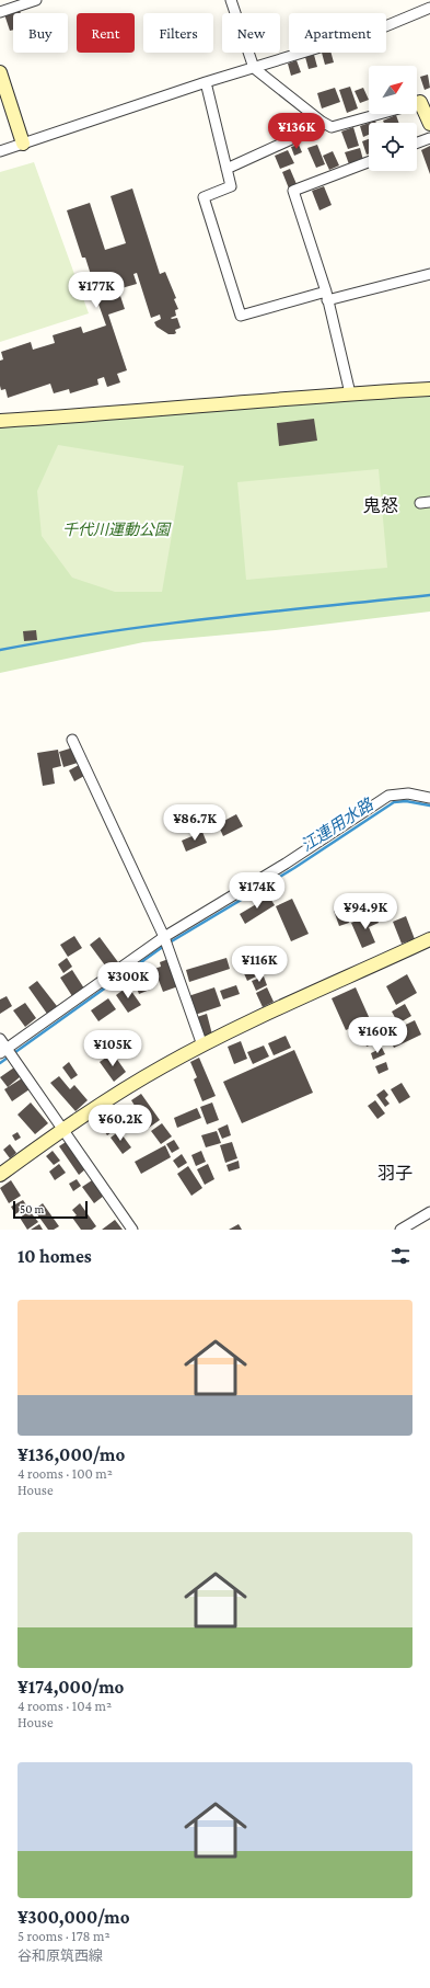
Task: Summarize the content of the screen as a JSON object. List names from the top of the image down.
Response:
{
  "districts": ["鬼怒", "羽子"],
  "water": ["江連用水路"],
  "parks": ["千代川運動公園"],
  "scale_bar": "50 m",
  "north": "top right",
  "page": {
    "chip": [
      "Buy",
      "Rent",
      "Filters",
      "New",
      "Apartment"
    ],
    "price": [
      "¥136K",
      "¥177K",
      "¥86.7K",
      "¥174K",
      "¥94.9K",
      "¥116K",
      "¥300K",
      "¥160K",
      "¥105K",
      "¥60.2K"
    ],
    "scale": "50 m",
    "heading": "10 homes",
    "list": [
      {
        "name": "¥136,000/mo",
        "note": "4 rooms · 100 m² · House"
      },
      {
        "name": "¥174,000/mo",
        "note": "4 rooms · 104 m² · House"
      },
      {
        "name": "¥300,000/mo",
        "note": "5 rooms · 178 m² · 谷和原筑西線"
      }
    ]
  }
}
